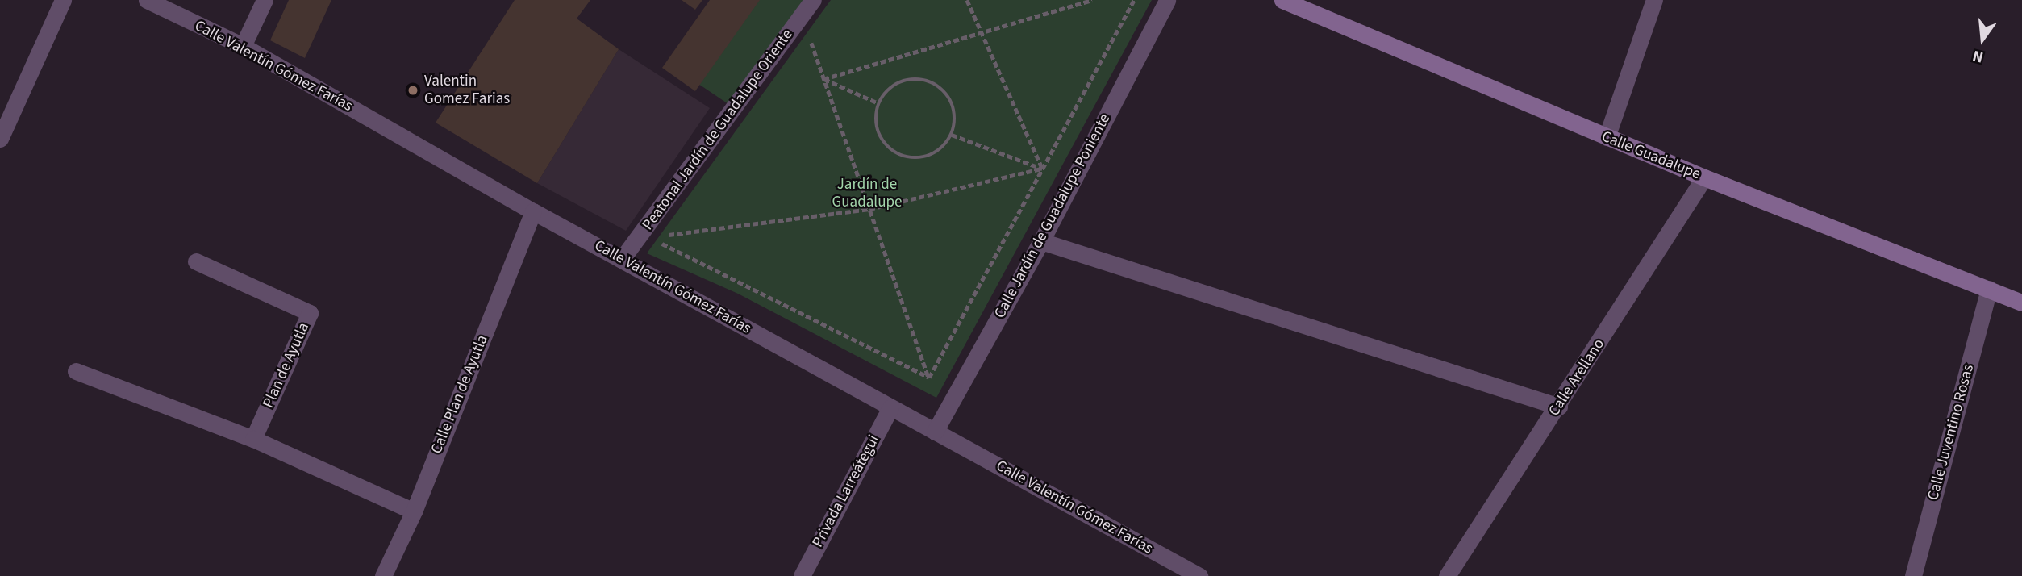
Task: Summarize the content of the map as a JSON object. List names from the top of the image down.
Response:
{
  "streets": {
    "street": [
      "Calle Valentín Gómez Farías",
      "Peatonal Jardín de Guadalupe Oriente",
      "Calle Guadalupe",
      "Calle Jardín de Guadalupe Poniente",
      "Plan de Ayutla",
      "Calle Arellano",
      "Calle Plan de Ayutla",
      "Calle Juventino Rosas",
      "Privada Larreátegui"
    ]
  },
  "crossings": [
    ["Calle Valentín Gómez Farías", "Peatonal Jardín de Guadalupe Oriente"],
    ["Calle Valentín Gómez Farías", "Calle Jardín de Guadalupe Poniente"],
    ["Calle Valentín Gómez Farías", "Calle Plan de Ayutla"],
    ["Calle Valentín Gómez Farías", "Privada Larreátegui"],
    ["Calle Guadalupe", "Calle Arellano"],
    ["Calle Guadalupe", "Calle Juventino Rosas"]
  ],
  "parks": ["Jardín de Guadalupe"],
  "places": ["Valentin Gomez Farias"],
  "north": "bottom"
}
